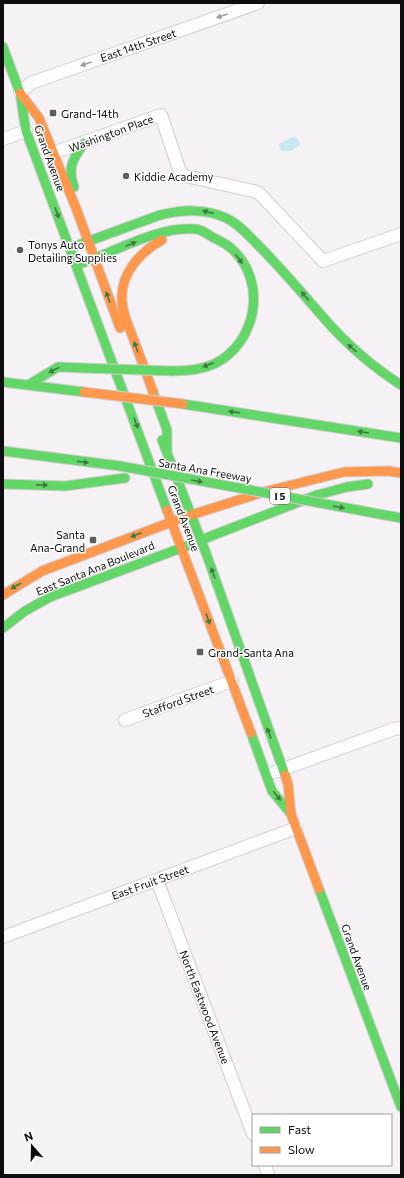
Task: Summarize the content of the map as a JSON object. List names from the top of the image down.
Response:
{
  "streets": {
    "main road": [
      "Grand Avenue",
      "Santa Ana Freeway",
      "I 5",
      "East Santa Ana Boulevard"
    ],
    "street": [
      "East 14th Street",
      "Washington Place",
      "Stafford Street",
      "East Fruit Street",
      "North Eastwood Avenue"
    ]
  },
  "crossings": [
    ["East 14th Street", "Grand Avenue"],
    ["Washington Place", "Grand Avenue"],
    ["Grand Avenue", "East Santa Ana Boulevard"],
    ["Grand Avenue", "Stafford Street"],
    ["Grand Avenue", "East Fruit Street"],
    ["East Fruit Street", "North Eastwood Avenue"]
  ],
  "one_way": ["East 14th Street"],
  "places": {
    "transit": ["Grand-14th", "Santa Ana-Grand", "Grand-Santa Ana"],
    "other": ["Kiddie Academy", "Tonys Auto Detailing Supplies"]
  },
  "legend": ["Fast", "Slow"],
  "north": "top"
}
